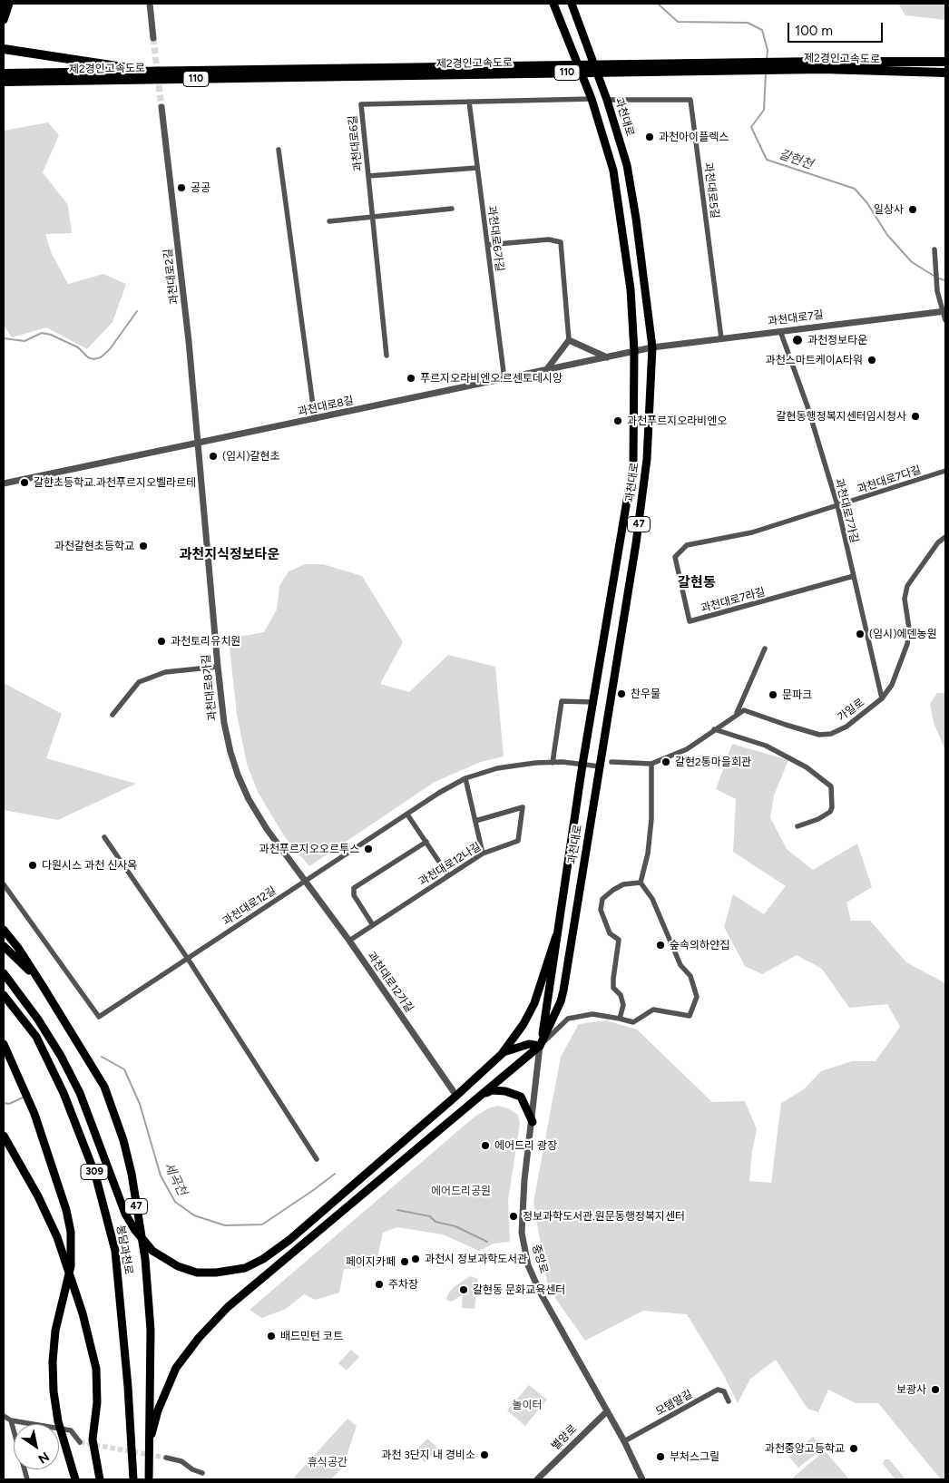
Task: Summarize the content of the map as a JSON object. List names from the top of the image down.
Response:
{
  "streets": {
    "highway": ["제2경인고속도로", "110"],
    "main road": [
      "과천대로",
      "47",
      "309",
      "봉담과천로"
    ],
    "street": [
      "과천대로6길",
      "과천대로5길",
      "과천대로6가길",
      "과천대로2길",
      "과천대로7길",
      "과천대로8길",
      "과천대로7다길",
      "과천대로7가길",
      "과천대로7라길",
      "과천대로8가길",
      "가일로",
      "과천대로12나길",
      "과천대로12길",
      "과천대로12가길",
      "중앙로",
      "모템말길",
      "별양로"
    ]
  },
  "crossings": [
    ["과천대로", "과천대로6길"],
    ["과천대로", "과천대로5길"],
    ["과천대로", "과천대로7길"],
    ["과천대로", "과천대로8길"],
    ["과천대로", "47"],
    ["과천대로", "과천대로12길"],
    ["과천대로", "중앙로"],
    ["과천대로6길", "과천대로6가길"],
    ["과천대로5길", "과천대로7길"],
    ["과천대로6가길", "과천대로8길"],
    ["과천대로2길", "과천대로8길"],
    ["과천대로2길", "과천대로8가길"],
    ["과천대로7길", "과천대로8길"],
    ["과천대로7길", "과천대로7가길"],
    ["과천대로8길", "과천대로8가길"],
    ["과천대로7다길", "과천대로7가길"],
    ["과천대로7다길", "과천대로7라길"],
    ["과천대로7가길", "과천대로7라길"],
    ["과천대로7가길", "가일로"],
    ["47", "중앙로"],
    ["과천대로8가길", "과천대로12길"],
    ["과천대로8가길", "과천대로12가길"],
    ["과천대로12나길", "과천대로12가길"],
    ["과천대로12길", "과천대로12가길"],
    ["중앙로", "모템말길"],
    ["중앙로", "별양로"]
  ],
  "districts": ["과천지식정보타운", "갈현동"],
  "water": ["갈현천", "세곡천"],
  "parks": ["에어드리공원", "놀이터", "휴식공간"],
  "places": [
    "과천아이플렉스",
    "공공",
    "일상사",
    "과천정보타운",
    "과천스마트케이A타워",
    "푸르지오라비엔오.르센토데시앙",
    "갈현동행정복지센터임시청사",
    "과천푸르지오라비엔오",
    "(임시)갈현초",
    "갈햔초등학교.과천푸르지오벨라르테",
    "과천갈현초등학교",
    "(임시)에덴농원",
    "과천토리유치원",
    "찬우물",
    "문파크",
    "갈현2통마을회관",
    "과천푸르지오오르투스",
    "다원시스 과천 신사옥",
    "숲속의하얀집",
    "에어드리 광장",
    "정보과학도서관.원문동행정복지센터",
    "과천시 정보과학도서관",
    "페이지카페",
    "주차장",
    "갈현동 문화교육센터",
    "배드민턴 코트",
    "보광사",
    "과천중앙고등학교",
    "과천 3단지 내 경비소",
    "부처스그릴"
  ],
  "scale_bar": "100 m",
  "north": "bottom right"
}
